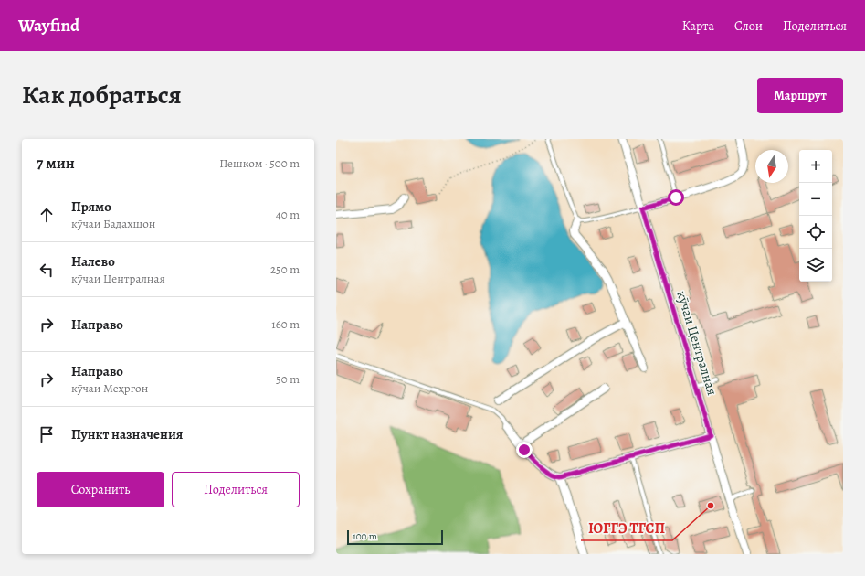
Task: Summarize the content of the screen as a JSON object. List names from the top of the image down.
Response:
{
  "streets": {
    "street": ["кӯчаи Централная"]
  },
  "places": ["ЮГГЭ ТГСП"],
  "scale_bar": "100 m",
  "north": "bottom",
  "page": {
    "header": "Wayfind",
    "nav": ["Карта", "Слои", "Поделиться"],
    "title": "Как добраться",
    "buttons": [
      "Маршрут",
      ["Сохранить", "Поделиться"]
    ],
    "heading": ["7 мин", "Пешком · 500 m"],
    "map_buttons": ["+", "−"],
    "list": [
      ["Прямо", "кӯчаи Бадахшон", "40 m"],
      ["Налево", "кӯчаи Централная", "250 m"],
      ["Направо", "160 m"],
      ["Направо", "кӯчаи Меҳргон", "50 m"],
      "Пункт назначения"
    ],
    "scale": "100 m"
  }
}
